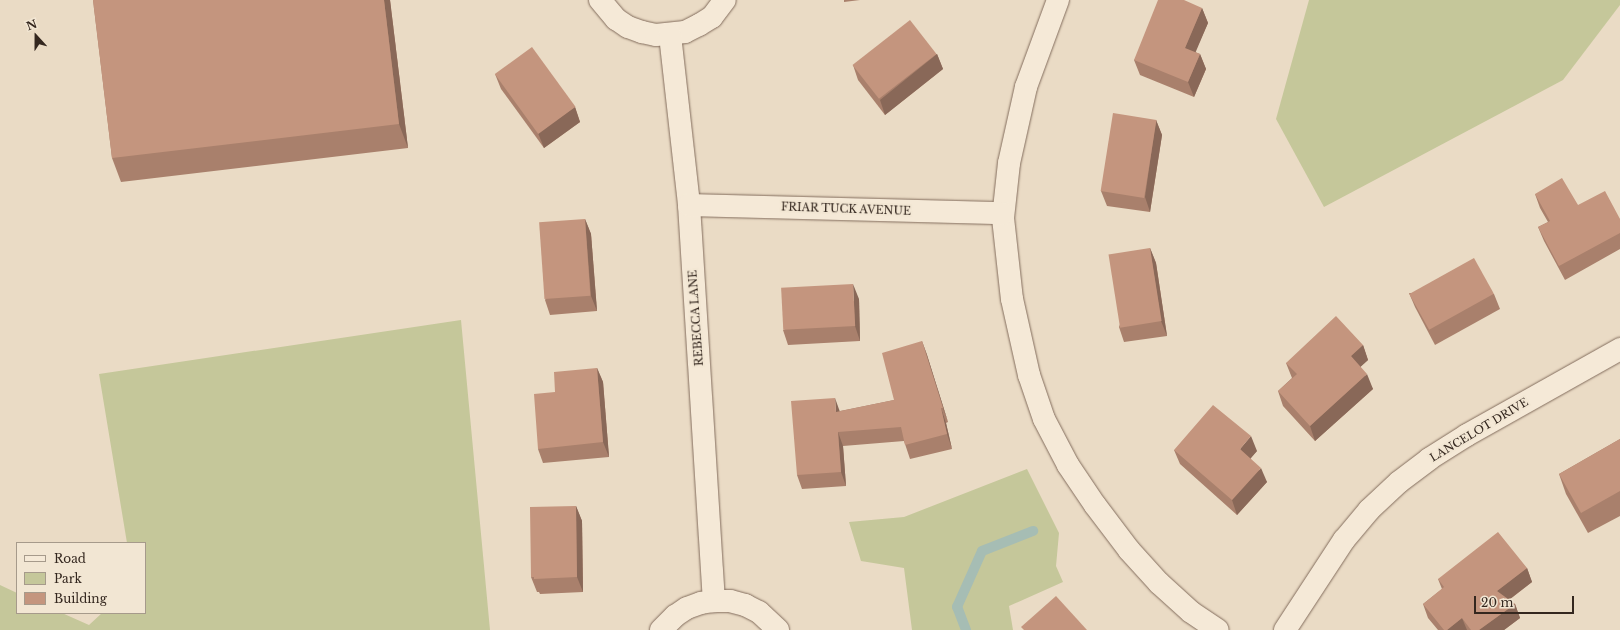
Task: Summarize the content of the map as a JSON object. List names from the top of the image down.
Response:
{
  "streets": {
    "street": ["FRIAR TUCK AVENUE", "REBECCA LANE", "LANCELOT DRIVE"]
  },
  "crossings": [
    ["FRIAR TUCK AVENUE", "REBECCA LANE"]
  ],
  "legend": ["Road", "Park", "Building"],
  "scale_bar": "20 m",
  "north": "top"
}
